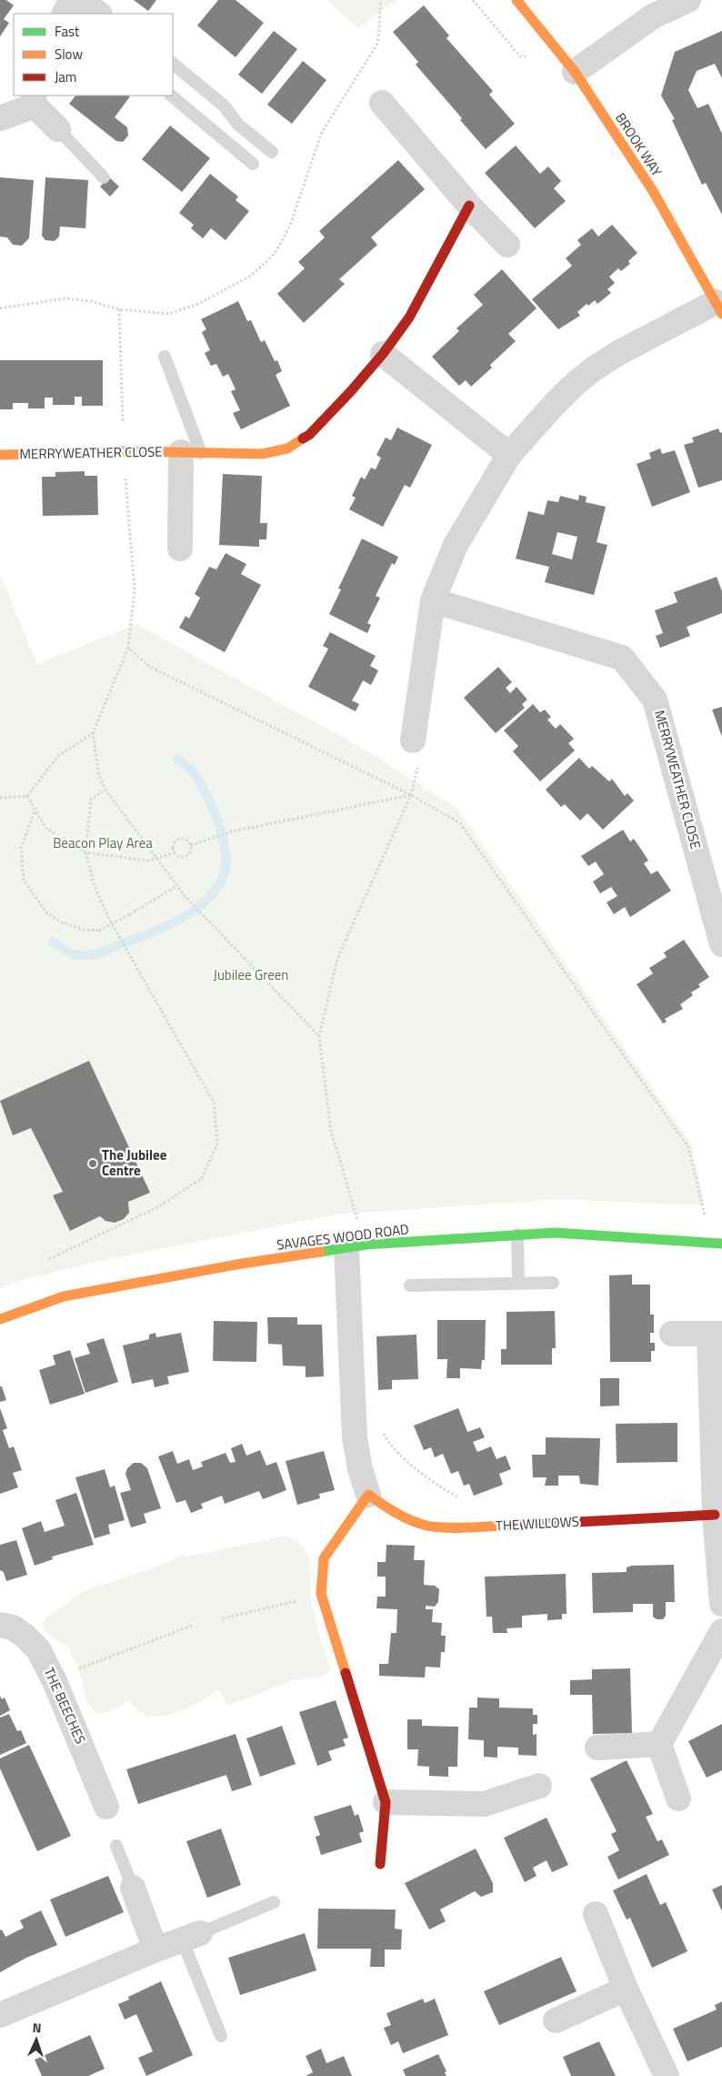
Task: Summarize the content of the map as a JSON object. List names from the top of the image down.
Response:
{
  "streets": {
    "street": [
      "BROOK WAY",
      "MERRYWEATHER CLOSE",
      "SAVAGES WOOD ROAD",
      "THE WILLOWS",
      "THE BEECHES"
    ]
  },
  "parks": ["Beacon Play Area", "Jubilee Green"],
  "places": ["The Jubilee Centre"],
  "legend": ["Fast", "Slow", "Jam"],
  "north": "top"
}
